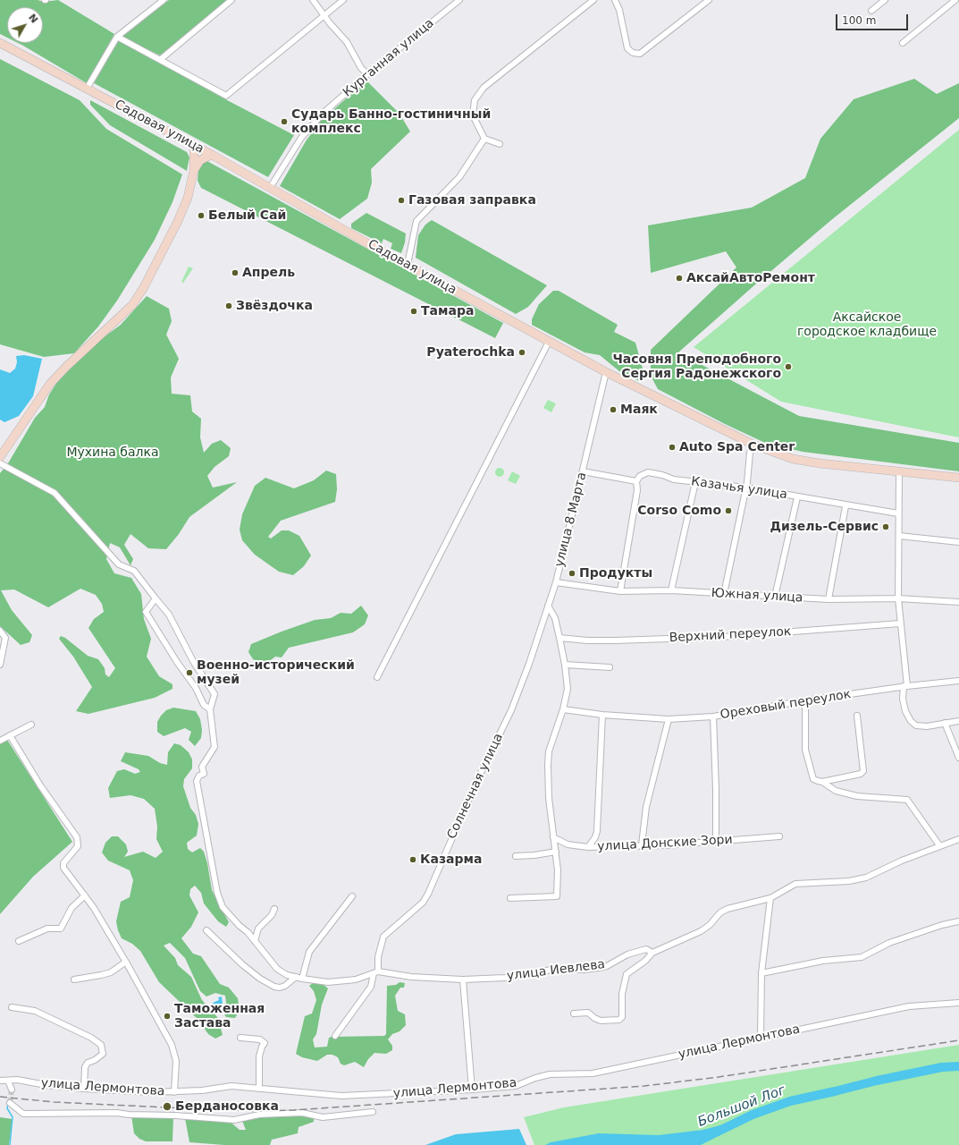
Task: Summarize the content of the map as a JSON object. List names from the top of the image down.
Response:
{
  "streets": {
    "main road": ["Садовая улица"],
    "street": [
      "Курганная улица",
      "Казачья улица",
      "улица 8 Марта",
      "Южная улица",
      "Верхний переулок",
      "Ореховый переулок",
      "Солнечная улица",
      "улица Донские Зори",
      "улица Иевлева",
      "улица Лермонтова"
    ]
  },
  "crossings": [
    ["Курганная улица", "Садовая улица"],
    ["Садовая улица", "улица 8 Марта"],
    ["улица 8 Марта", "Южная улица"],
    ["улица 8 Марта", "Солнечная улица"],
    ["Солнечная улица", "улица Иевлева"]
  ],
  "water": ["Большой Лог"],
  "parks": ["Аксайское городское кладбище", "Мухина балка"],
  "places": [
    "Сударь Банно-гостиничный комплекс",
    "Газовая заправка",
    "Белый Сай",
    "Апрель",
    "АксайАвтоРемонт",
    "Звёздочка",
    "Тамара",
    "Pyaterochka",
    "Часовня Преподобного Сергия Радонежского",
    "Маяк",
    "Auto Spa Center",
    "Corso Como",
    "Дизель-Сервис",
    "Продукты",
    "Военно-исторический музей",
    "Казарма",
    "Таможенная Застава",
    "Берданосовка"
  ],
  "scale_bar": "100 m",
  "north": "top right"
}
